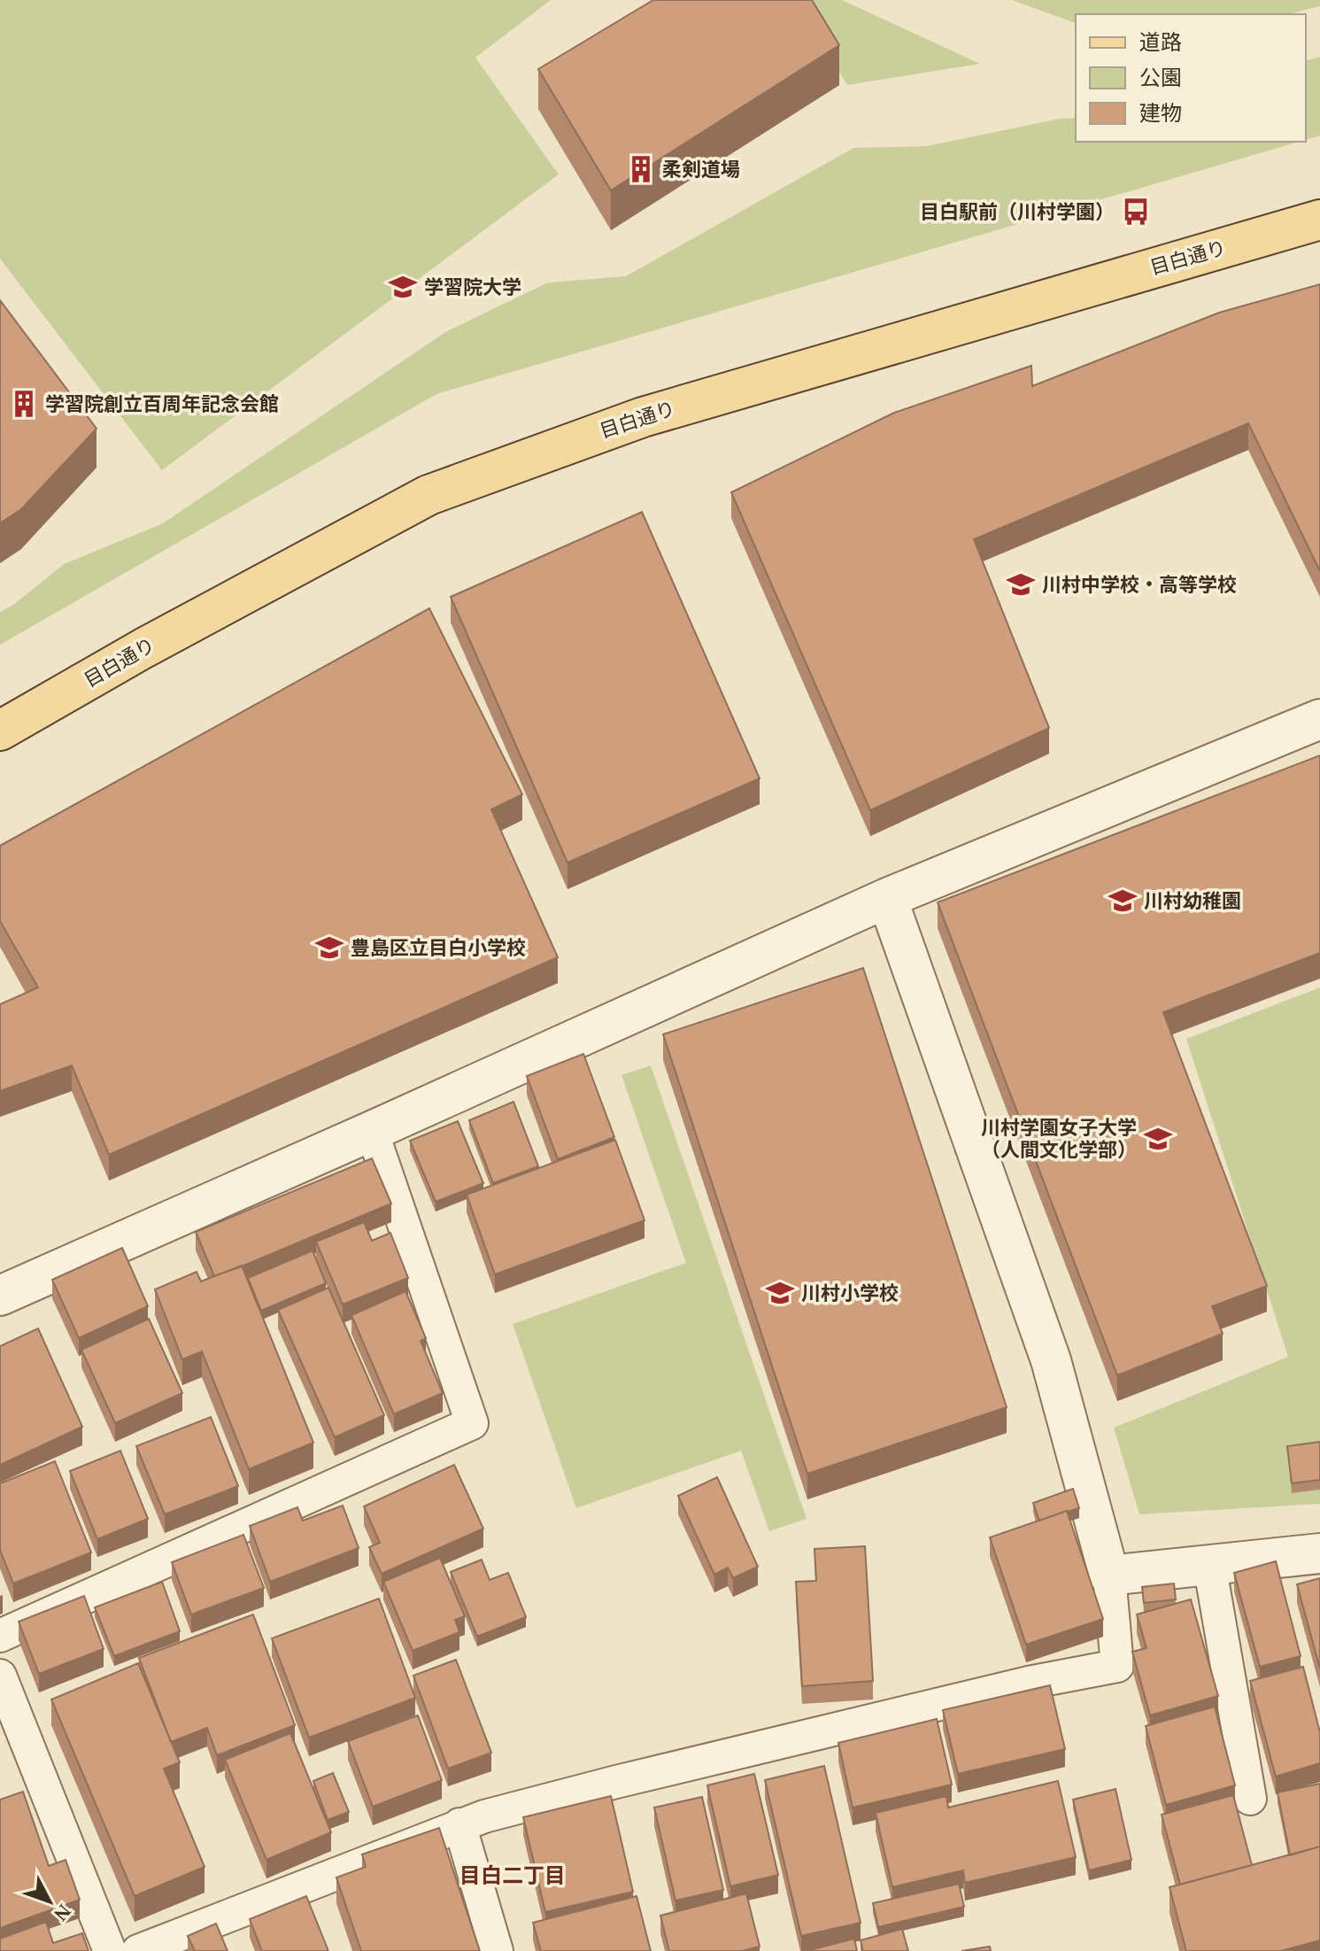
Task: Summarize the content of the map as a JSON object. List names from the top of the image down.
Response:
{
  "streets": {
    "main road": ["目白通り"]
  },
  "districts": ["目白二丁目"],
  "places": {
    "building": ["柔剣道場", "学習院創立百周年記念会館"],
    "bus stop": ["目白駅前（川村学園）"],
    "school or university": [
      "学習院大学",
      "川村中学校・高等学校",
      "川村幼稚園",
      "豊島区立目白小学校",
      "川村学園女子大学 （人間文化学部）",
      "川村小学校"
    ]
  },
  "legend": ["道路", "公園", "建物"],
  "north": "bottom right"
}
